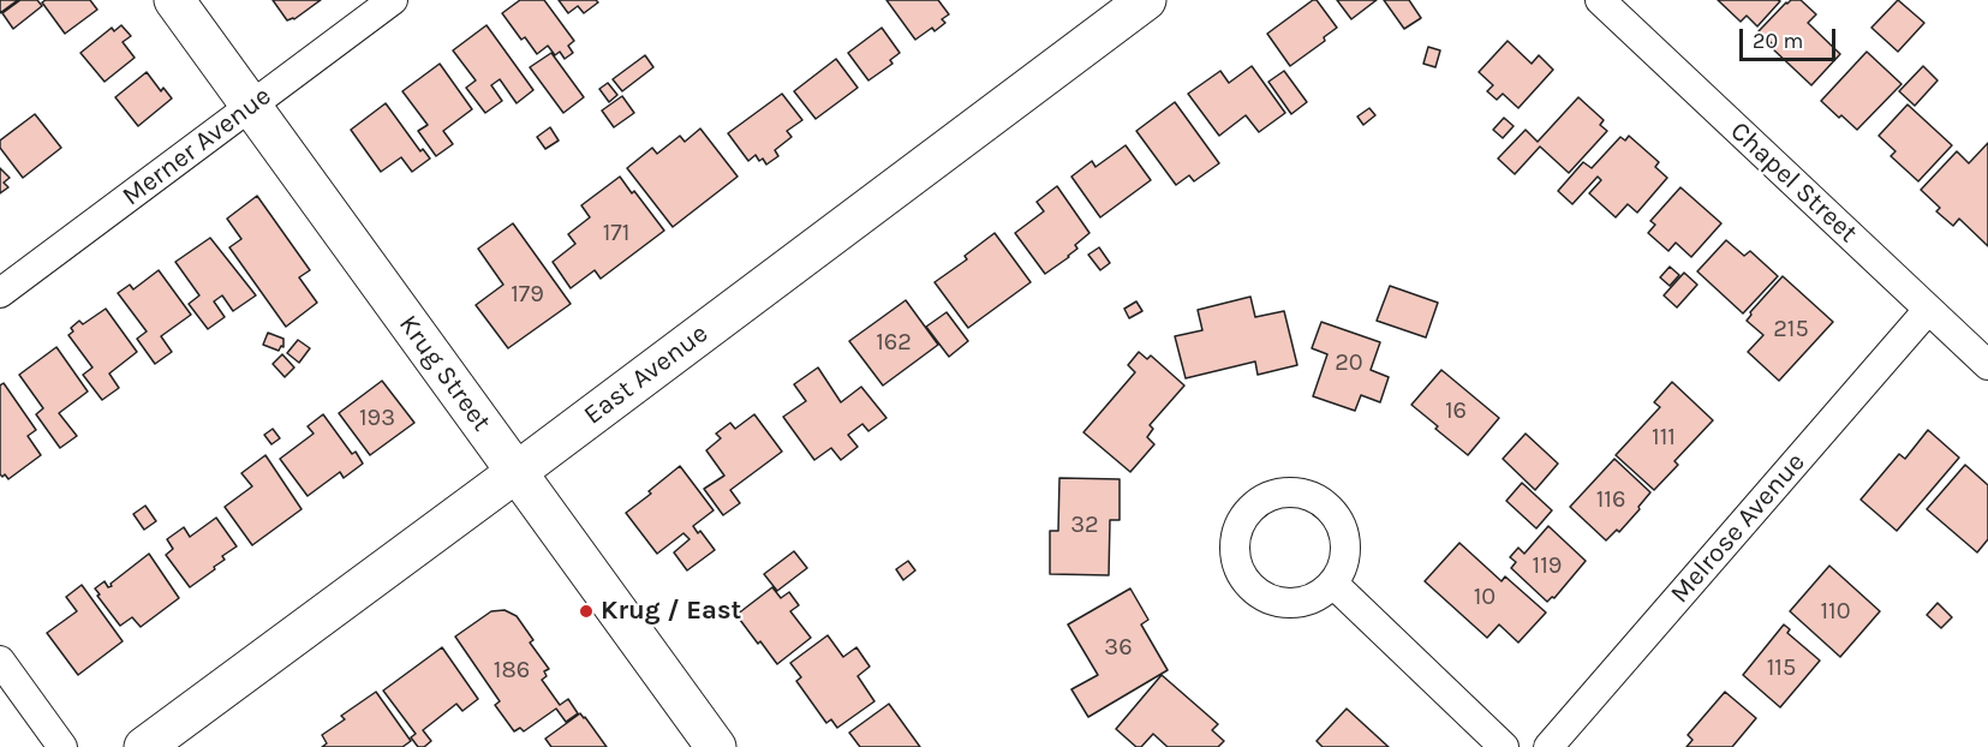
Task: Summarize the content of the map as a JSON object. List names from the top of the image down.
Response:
{
  "streets": {
    "street": [
      "Merner Avenue",
      "Chapel Street",
      "Krug Street",
      "East Avenue",
      "Melrose Avenue"
    ]
  },
  "crossings": [
    ["Merner Avenue", "Krug Street"],
    ["Chapel Street", "Melrose Avenue"],
    ["Krug Street", "East Avenue"]
  ],
  "places": ["Krug / East"],
  "house_numbers": [
    "171",
    "179",
    "215",
    "162",
    "20",
    "16",
    "193",
    "111",
    "116",
    "32",
    "119",
    "10",
    "110",
    "36",
    "115",
    "186"
  ],
  "scale_bar": "20 m"
}
